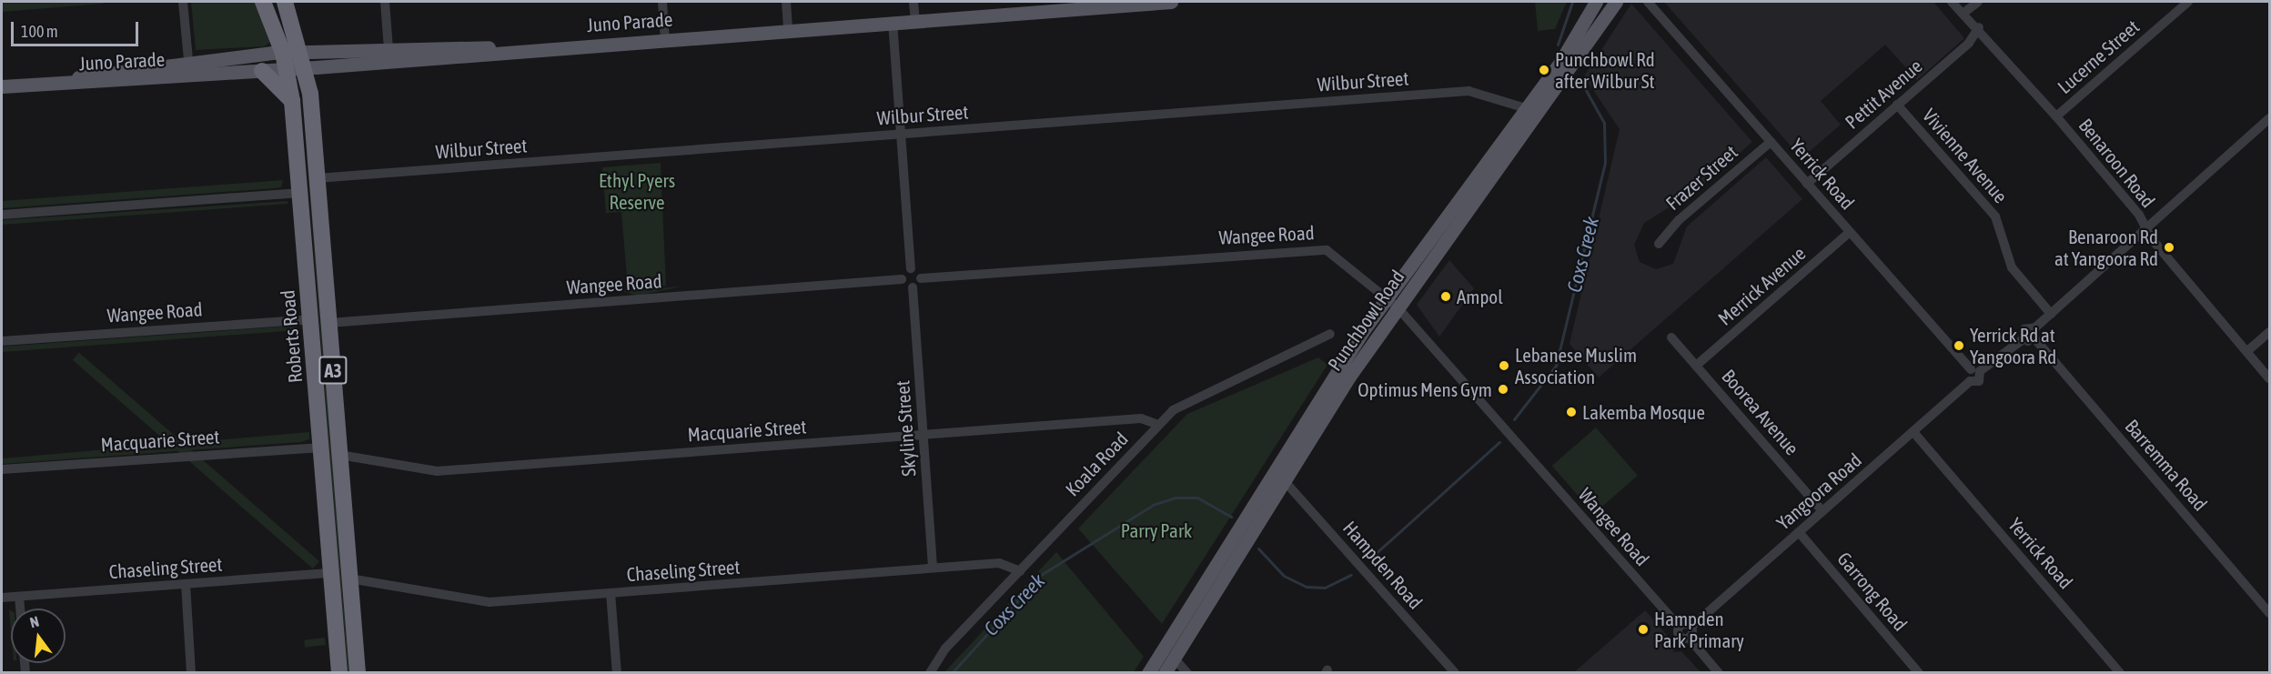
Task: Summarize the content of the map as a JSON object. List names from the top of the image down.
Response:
{
  "streets": {
    "highway": ["Roberts Road", "A3"],
    "main road": ["Juno Parade", "Punchbowl Road"],
    "street": [
      "Lucerne Street",
      "Wilbur Street",
      "Pettit Avenue",
      "Vivienne Avenue",
      "Benaroon Road",
      "Yerrick Road",
      "Frazer Street",
      "Wangee Road",
      "Merrick Avenue",
      "Boorea Avenue",
      "Skyline Street",
      "Macquarie Street",
      "Koala Road",
      "Barremma Road",
      "Yangoora Road",
      "Hampden Road",
      "Chaseling Street",
      "Garrong Road"
    ]
  },
  "crossings": [
    ["Juno Parade", "Roberts Road"],
    ["Lucerne Street", "Benaroon Road"],
    ["Wilbur Street", "Punchbowl Road"],
    ["Wilbur Street", "Roberts Road"],
    ["Pettit Avenue", "Vivienne Avenue"],
    ["Pettit Avenue", "Benaroon Road"],
    ["Pettit Avenue", "Yerrick Road"],
    ["Yerrick Road", "Frazer Street"],
    ["Yerrick Road", "Merrick Avenue"],
    ["Yerrick Road", "Yangoora Road"],
    ["Wangee Road", "Punchbowl Road"],
    ["Wangee Road", "Roberts Road"],
    ["Merrick Avenue", "Boorea Avenue"],
    ["Punchbowl Road", "Hampden Road"],
    ["Roberts Road", "Macquarie Street"],
    ["Roberts Road", "Chaseling Street"],
    ["Boorea Avenue", "Yangoora Road"],
    ["Skyline Street", "Macquarie Street"],
    ["Skyline Street", "Chaseling Street"],
    ["Macquarie Street", "Koala Road"],
    ["Koala Road", "Chaseling Street"],
    ["Yangoora Road", "Garrong Road"]
  ],
  "water": ["Coxs Creek"],
  "parks": ["Ethyl Pyers Reserve", "Parry Park"],
  "places": [
    "Punchbowl Rd after Wilbur St",
    "Benaroon Rd at Yangoora Rd",
    "Ampol",
    "Yerrick Rd at Yangoora Rd",
    "Lebanese Muslim Association",
    "Optimus Mens Gym",
    "Lakemba Mosque",
    "Hampden Park Primary"
  ],
  "scale_bar": "100 m",
  "north": "top"
}
